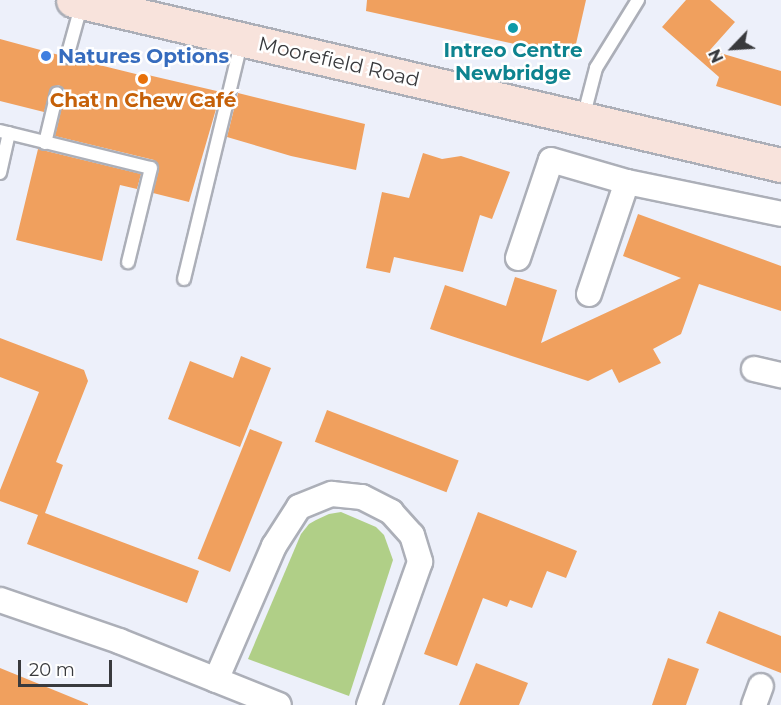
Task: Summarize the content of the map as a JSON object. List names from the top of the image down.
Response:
{
  "streets": {
    "street": ["Moorefield Road"]
  },
  "places": ["Intreo Centre Newbridge", "Natures Options", "Chat n Chew Café"],
  "scale_bar": "20 m",
  "north": "bottom left"
}
